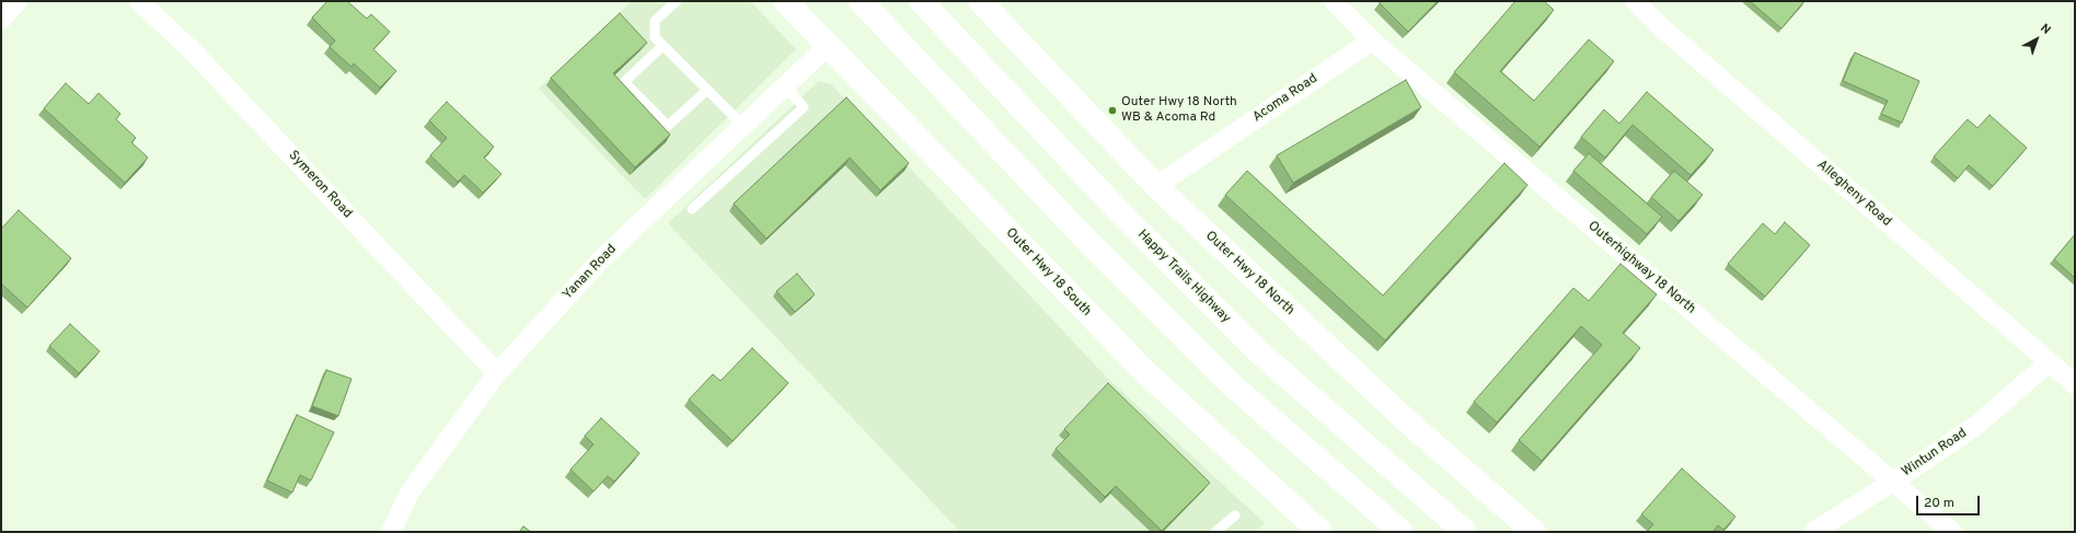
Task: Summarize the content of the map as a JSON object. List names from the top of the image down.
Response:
{
  "streets": {
    "street": [
      "Acoma Road",
      "Symeron Road",
      "Allegheny Road",
      "Outerhighway 18 North",
      "Yanan Road",
      "Outer Hwy 18 South",
      "Outer Hwy 18 North",
      "Happy Trails Highway",
      "Wintun Road"
    ]
  },
  "crossings": [
    ["Acoma Road", "Outerhighway 18 North"],
    ["Acoma Road", "Outer Hwy 18 North"],
    ["Symeron Road", "Yanan Road"],
    ["Allegheny Road", "Wintun Road"],
    ["Outerhighway 18 North", "Wintun Road"],
    ["Yanan Road", "Outer Hwy 18 South"]
  ],
  "places": ["Outer Hwy 18 North WB & Acoma Rd"],
  "scale_bar": "20 m",
  "north": "top right"
}
